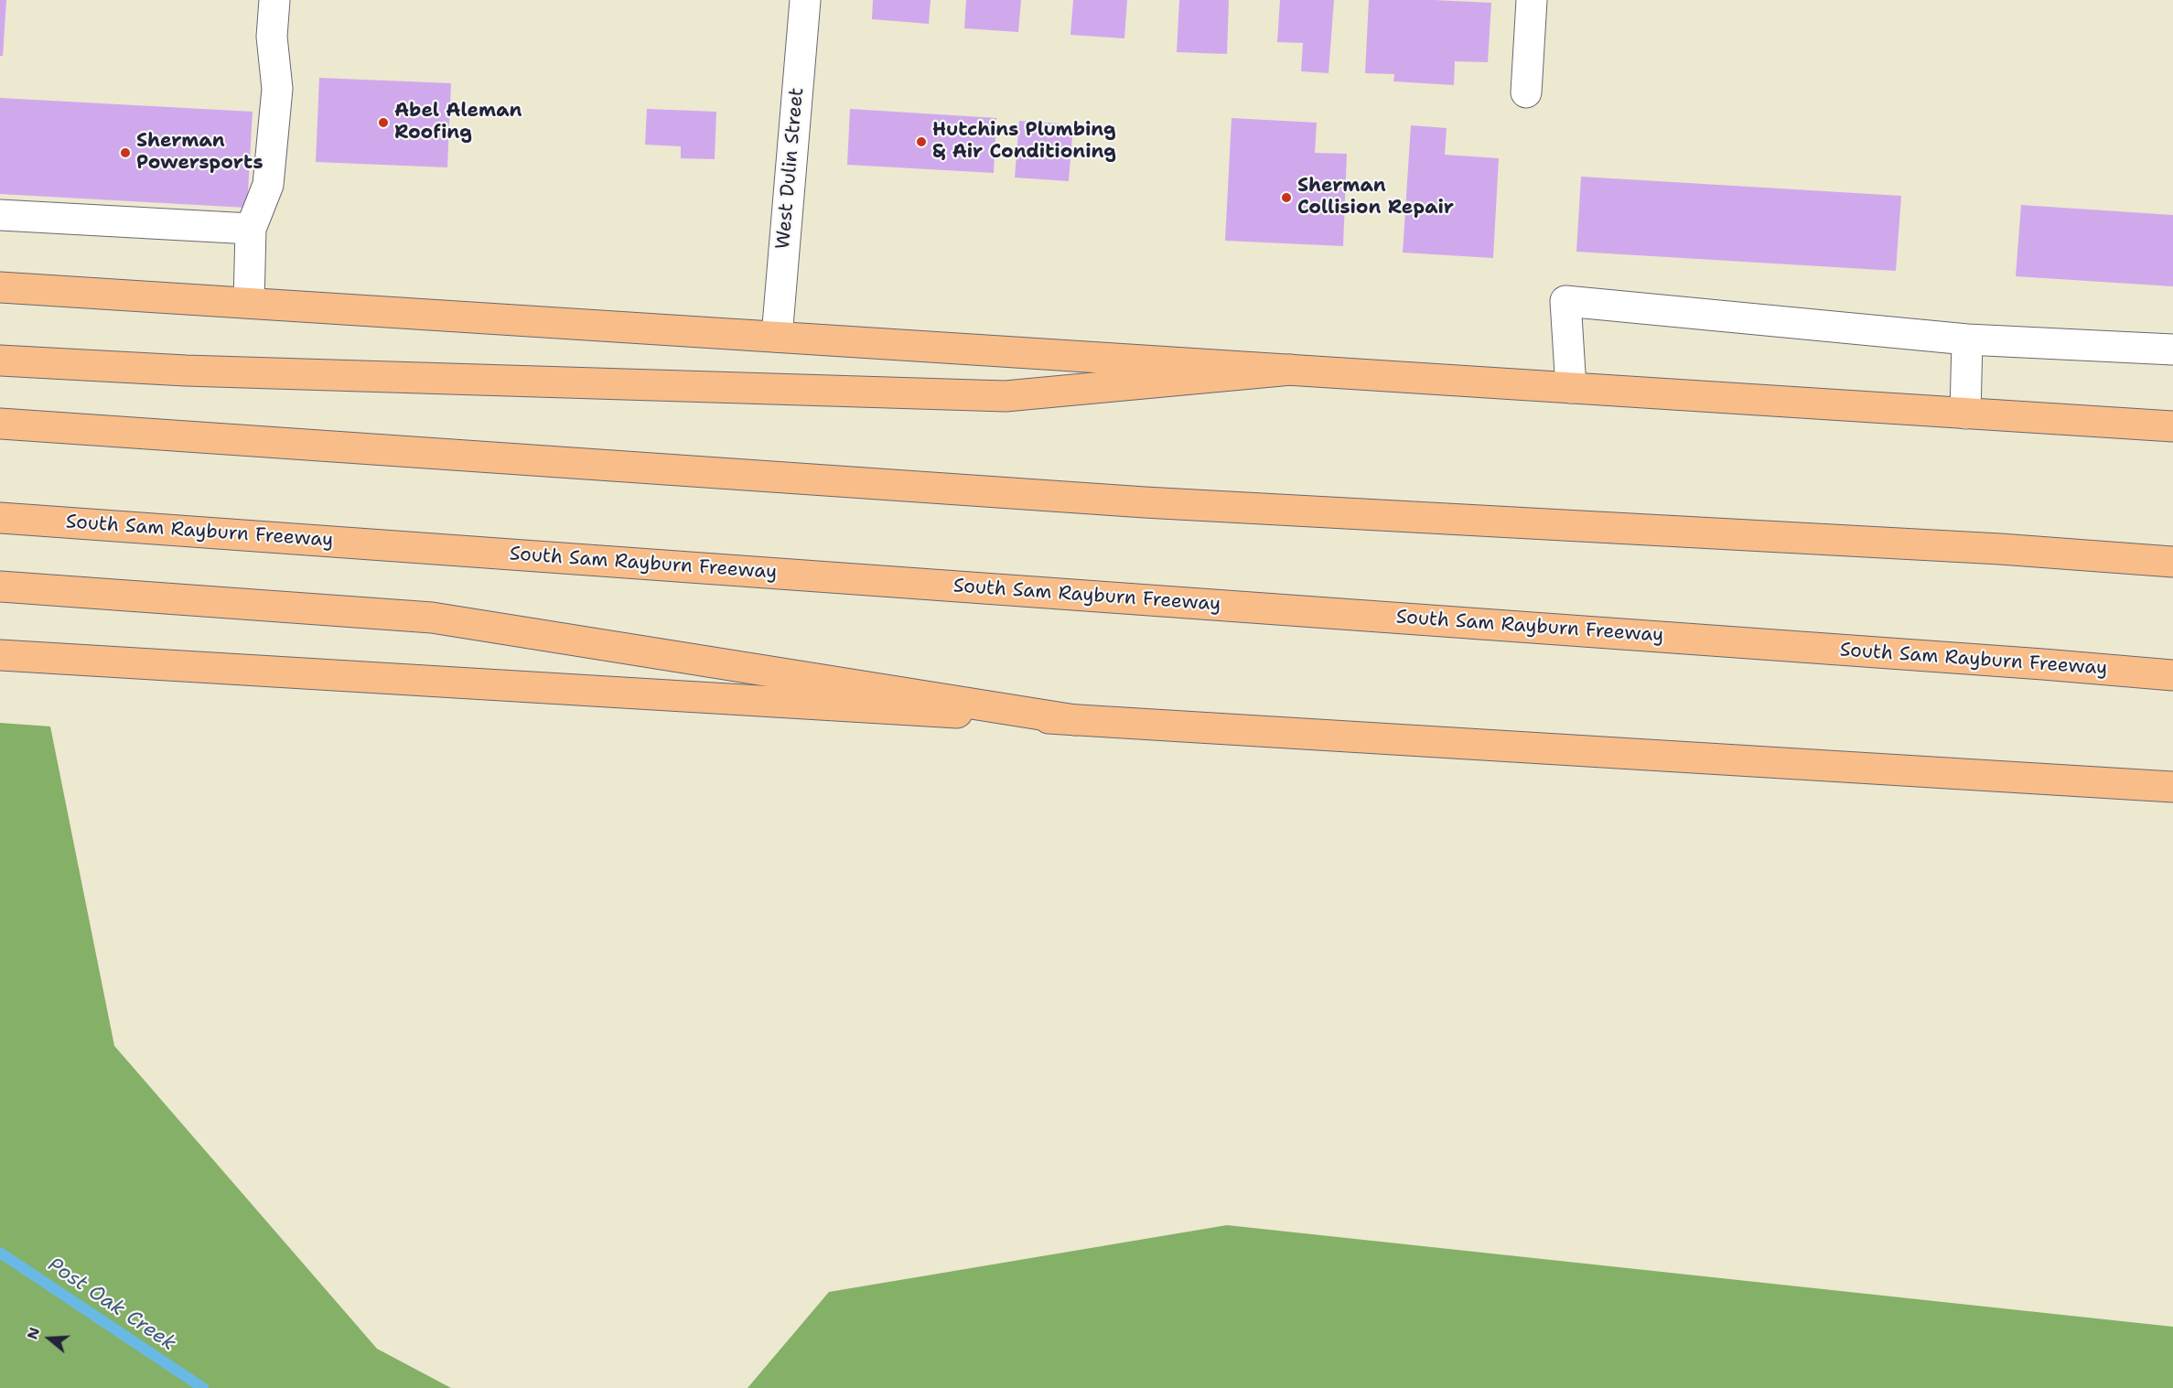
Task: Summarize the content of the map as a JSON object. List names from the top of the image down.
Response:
{
  "streets": {
    "main road": ["South Sam Rayburn Freeway"],
    "street": ["West Dulin Street"]
  },
  "water": ["Post Oak Creek"],
  "places": [
    "Abel Aleman Roofing",
    "Hutchins Plumbing & Air Conditioning",
    "Sherman Powersports",
    "Sherman Collision Repair"
  ],
  "north": "left"
}
